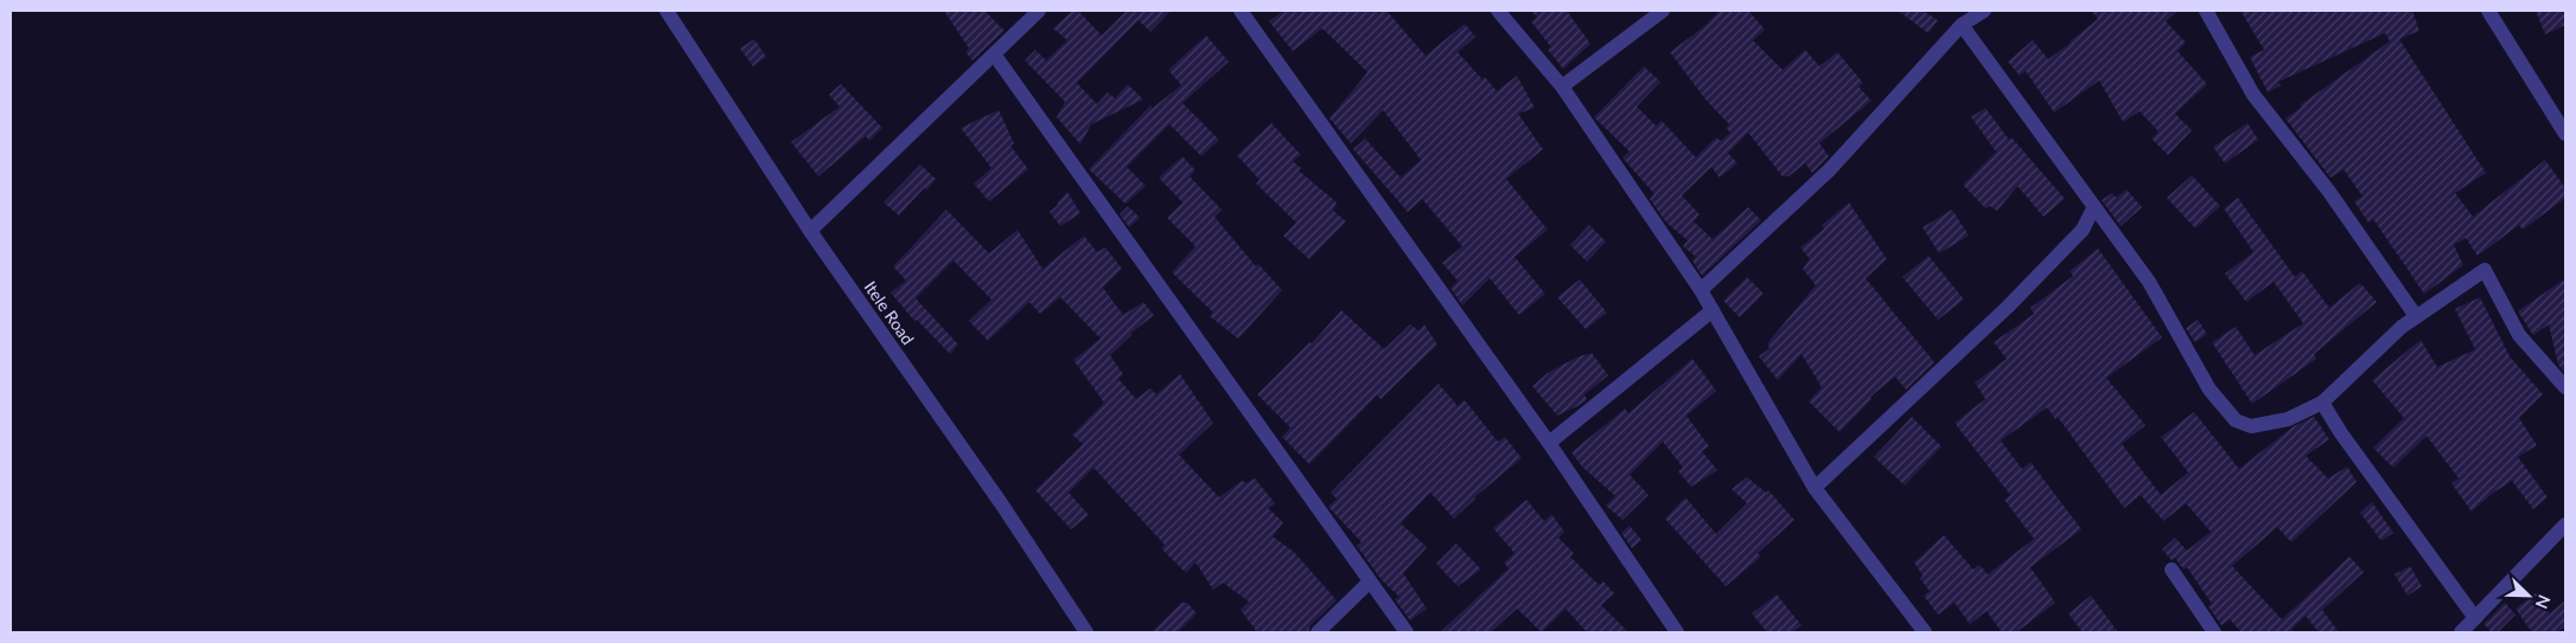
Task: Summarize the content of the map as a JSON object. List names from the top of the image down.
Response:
{
  "streets": {
    "street": ["Itele Road"]
  },
  "north": "bottom right"
}
